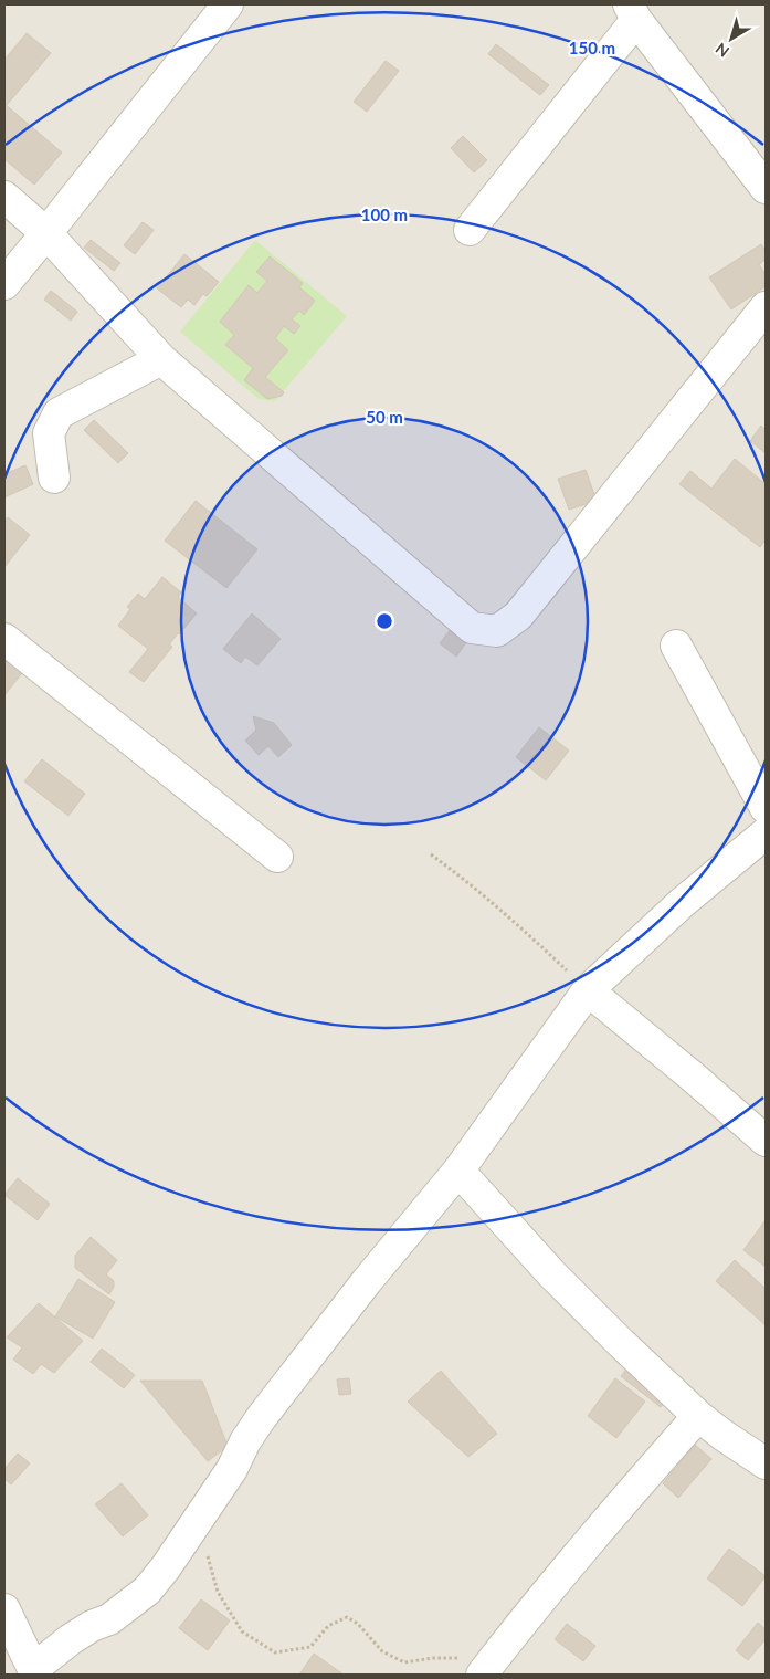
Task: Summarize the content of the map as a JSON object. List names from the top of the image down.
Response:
{
  "north": "bottom left",
  "rings": ["150 m", "100 m", "50 m"]
}
